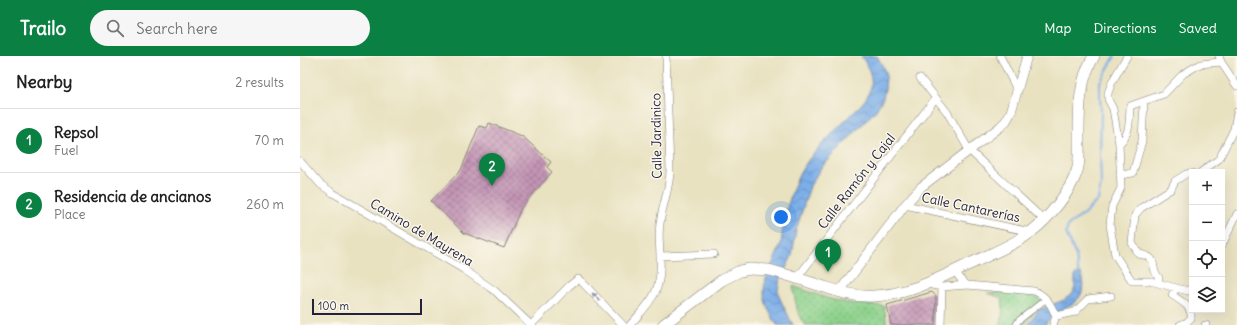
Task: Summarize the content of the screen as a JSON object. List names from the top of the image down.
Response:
{
  "streets": {
    "street": [
      "Calle Jardinico",
      "Calle Ramón y Cajal",
      "Calle Cantarerías",
      "Camino de Mayrena"
    ]
  },
  "scale_bar": "100 m",
  "page": {
    "header": "Trailo",
    "search": "Search here",
    "nav": ["Map", "Directions", "Saved"],
    "heading": ["Nearby", "2 results"],
    "list": [
      {
        "mark": "1",
        "name": "Repsol",
        "note": "Fuel",
        "value": "70 m"
      },
      {
        "mark": "2",
        "name": "Residencia de ancianos",
        "note": "Place",
        "value": "260 m"
      }
    ],
    "pins": ["2", "1"],
    "map_buttons": ["+", "−"],
    "scale": "100 m"
  }
}
